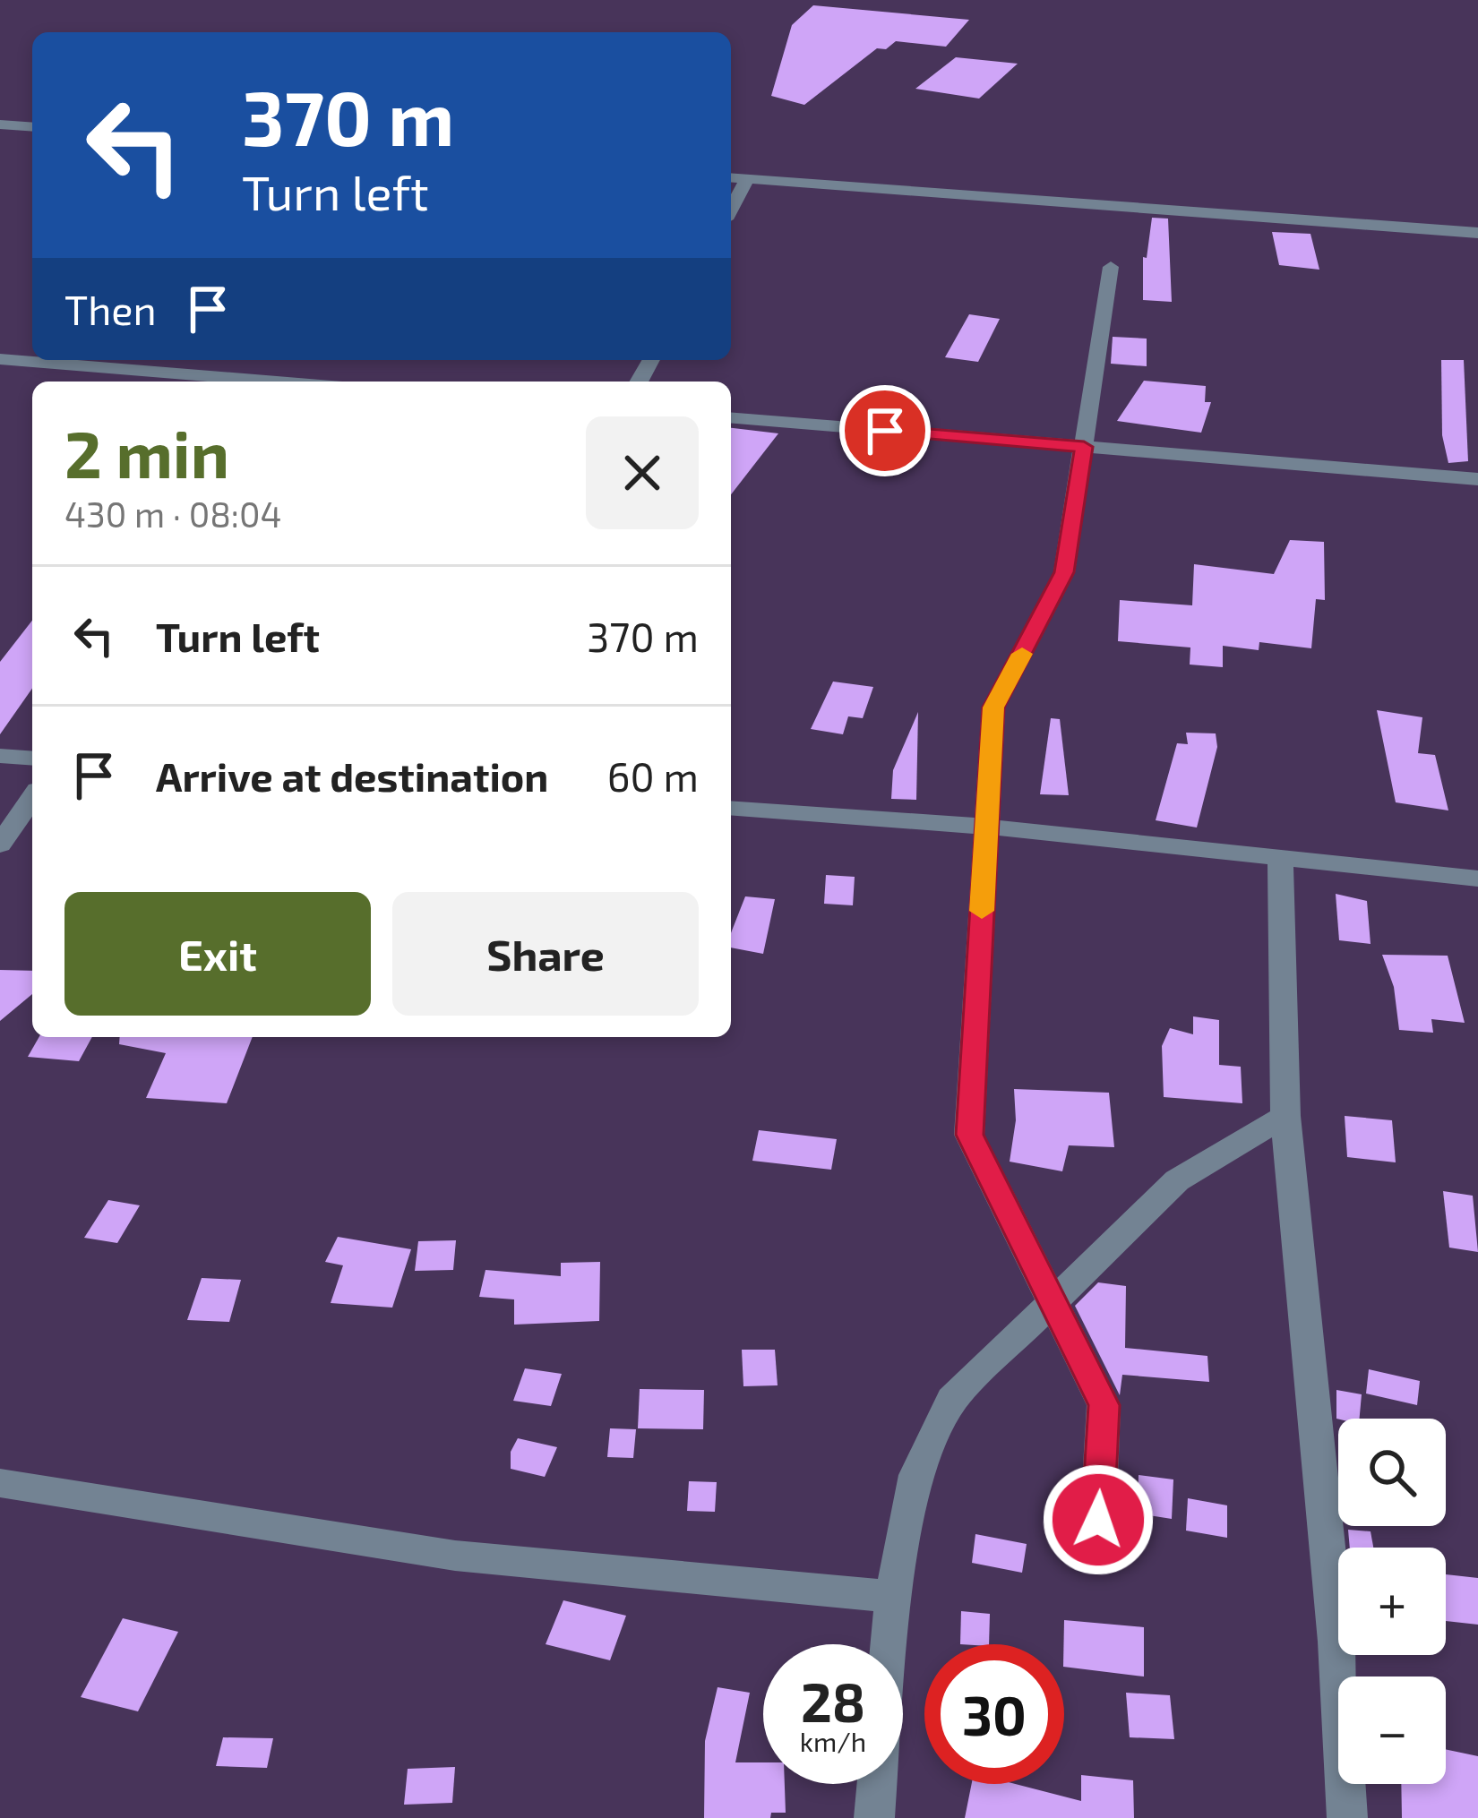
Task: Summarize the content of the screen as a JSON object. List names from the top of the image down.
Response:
{
  "page": {
    "turn": ["370 m", "Turn left"],
    "then": "Then",
    "heading": ["2 min", "430 m · 08:04"],
    "list": [
      {
        "name": "Turn left",
        "value": "370 m"
      },
      {
        "name": "Arrive at destination",
        "value": "60 m"
      }
    ],
    "buttons": ["Exit", "Share"],
    "map_buttons": ["+", "−"],
    "speed": "28 km/h",
    "limit": "30"
  }
}
